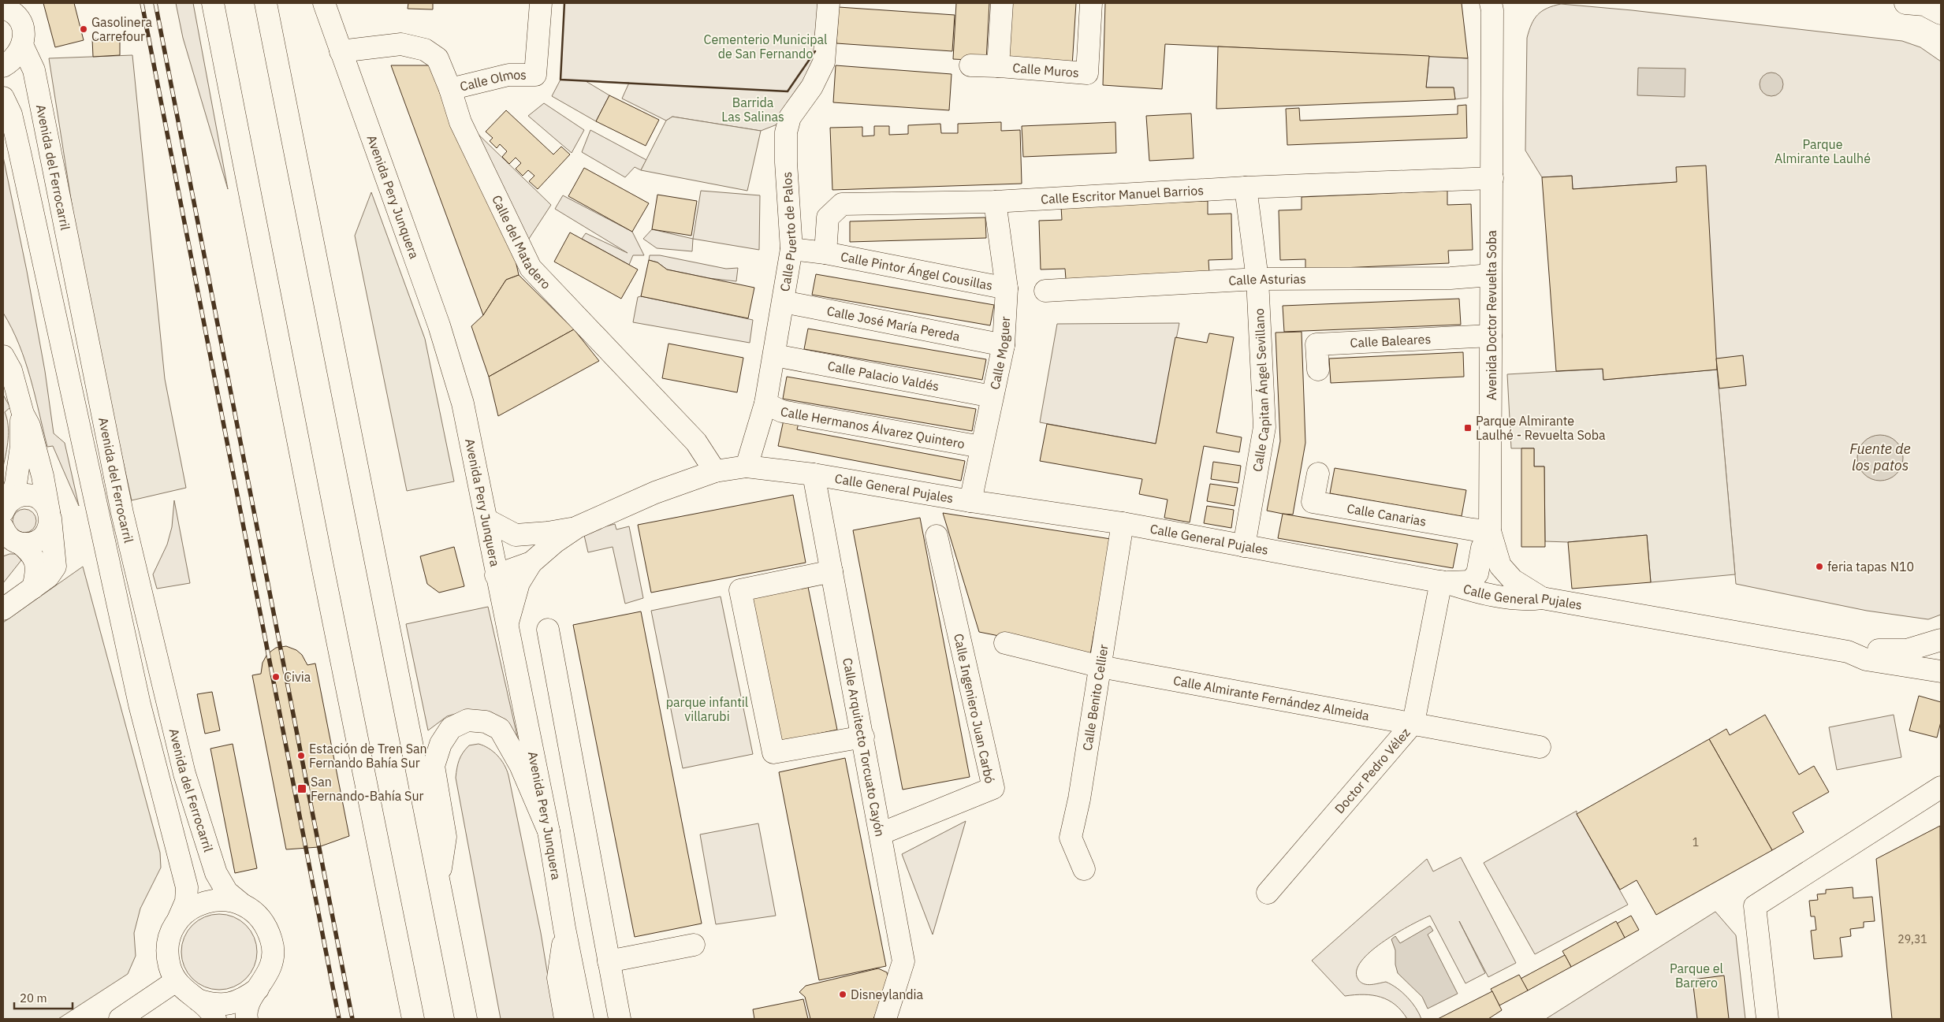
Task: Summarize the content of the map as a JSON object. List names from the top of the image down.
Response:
{
  "streets": {
    "main road": [
      "Calle Muros",
      "Calle Olmos",
      "Avenida del Ferrocarril",
      "Calle Escritor Manuel Barrios",
      "Avenida Pery Junquera",
      "Calle Puerto de Palos",
      "Calle del Matadero",
      "Calle Pintor Ángel Cousillas",
      "Calle Asturias",
      "Avenida Doctor Revuelta Soba",
      "Calle José María Pereda",
      "Calle Baleares",
      "Calle Moguer",
      "Calle Palacio Valdés",
      "Calle Capitan Ángel Sevillano",
      "Calle Hermanos Álvarez Quintero",
      "Calle General Pujales",
      "Calle Canarias",
      "Calle Benito Cellier",
      "Calle Almirante Fernández Almeida",
      "Calle Ingeniero Juan Carbó",
      "Calle Arquitecto Torcuato Cayón",
      "Doctor Pedro Vélez"
    ]
  },
  "crossings": [
    ["Calle Olmos", "Calle del Matadero"],
    ["Calle Escritor Manuel Barrios", "Calle Pintor Ángel Cousillas"],
    ["Calle Escritor Manuel Barrios", "Avenida Doctor Revuelta Soba"],
    ["Calle Escritor Manuel Barrios", "Calle Moguer"],
    ["Calle Escritor Manuel Barrios", "Calle Capitan Ángel Sevillano"],
    ["Avenida Pery Junquera", "Calle del Matadero"],
    ["Calle Puerto de Palos", "Calle José María Pereda"],
    ["Calle Puerto de Palos", "Calle Palacio Valdés"],
    ["Calle Puerto de Palos", "Calle Hermanos Álvarez Quintero"],
    ["Calle Puerto de Palos", "Calle General Pujales"],
    ["Calle del Matadero", "Calle General Pujales"],
    ["Calle Pintor Ángel Cousillas", "Calle Moguer"],
    ["Calle Asturias", "Avenida Doctor Revuelta Soba"],
    ["Calle Asturias", "Calle Capitan Ángel Sevillano"],
    ["Avenida Doctor Revuelta Soba", "Calle Baleares"],
    ["Avenida Doctor Revuelta Soba", "Calle General Pujales"],
    ["Avenida Doctor Revuelta Soba", "Calle Canarias"],
    ["Calle José María Pereda", "Calle Moguer"],
    ["Calle Moguer", "Calle Palacio Valdés"],
    ["Calle Moguer", "Calle Hermanos Álvarez Quintero"],
    ["Calle Moguer", "Calle General Pujales"],
    ["Calle Capitan Ángel Sevillano", "Calle General Pujales"],
    ["Calle General Pujales", "Calle Benito Cellier"],
    ["Calle General Pujales", "Calle Arquitecto Torcuato Cayón"],
    ["Calle General Pujales", "Doctor Pedro Vélez"],
    ["Calle Benito Cellier", "Calle Almirante Fernández Almeida"],
    ["Calle Almirante Fernández Almeida", "Doctor Pedro Vélez"],
    ["Calle Ingeniero Juan Carbó", "Calle Arquitecto Torcuato Cayón"]
  ],
  "water": ["Fuente de los patos"],
  "parks": [
    "Cementerio Municipal de San Fernando",
    "Barrida Las Salinas",
    "Parque Almirante Laulhé",
    "parque infantil villarubi",
    "Parque el Barrero"
  ],
  "places": {
    "other": [
      "Gasolinera Carrefour",
      "feria tapas N10",
      "Civia",
      "Estación de Tren San Fernando Bahía Sur",
      "Disneylandia"
    ],
    "transit": ["Parque Almirante Laulhé - Revuelta Soba", "San Fernando-Bahía Sur"]
  },
  "house_numbers": ["1", "29,31"],
  "scale_bar": "20 m"
}
